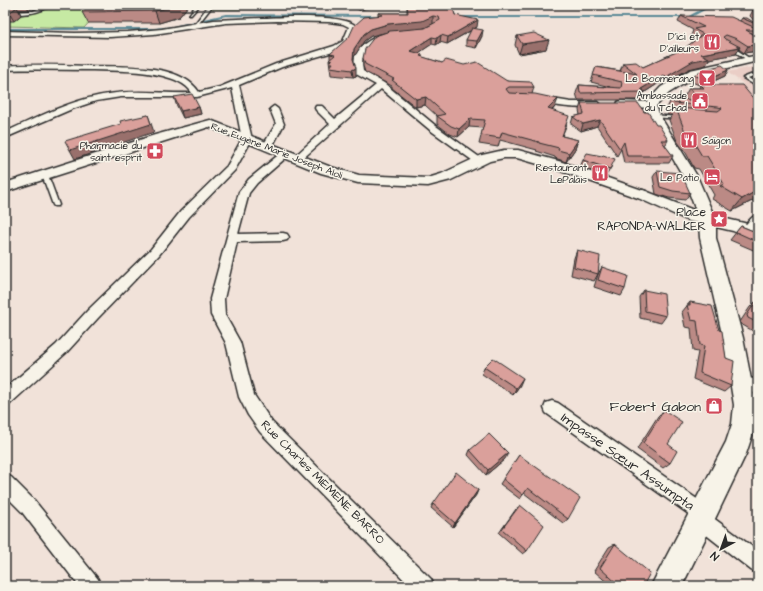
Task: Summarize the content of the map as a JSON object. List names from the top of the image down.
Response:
{
  "streets": {
    "street": ["Rue Eugène Marie Joseph Aloli", "Impasse Sœur Assumpta", "Rue Charles MIEMENE BARRO"]
  },
  "crossings": [
    ["Rue Eugène Marie Joseph Aloli", "Rue Charles MIEMENE BARRO"]
  ],
  "places": {
    "restaurant": ["D'ici et D'ailleurs", "Saïgon", "Restaurant LePalais"],
    "bar": ["Le Boomerang"],
    "public building": ["Ambassade du Tchad"],
    "pharmacy": ["Pharmacie du saint esprit"],
    "hotel": ["Le Patio"],
    "place": ["Place RAPONDA-WALKER"],
    "shop": ["Fobert Gabon"]
  },
  "north": "bottom left"
}
